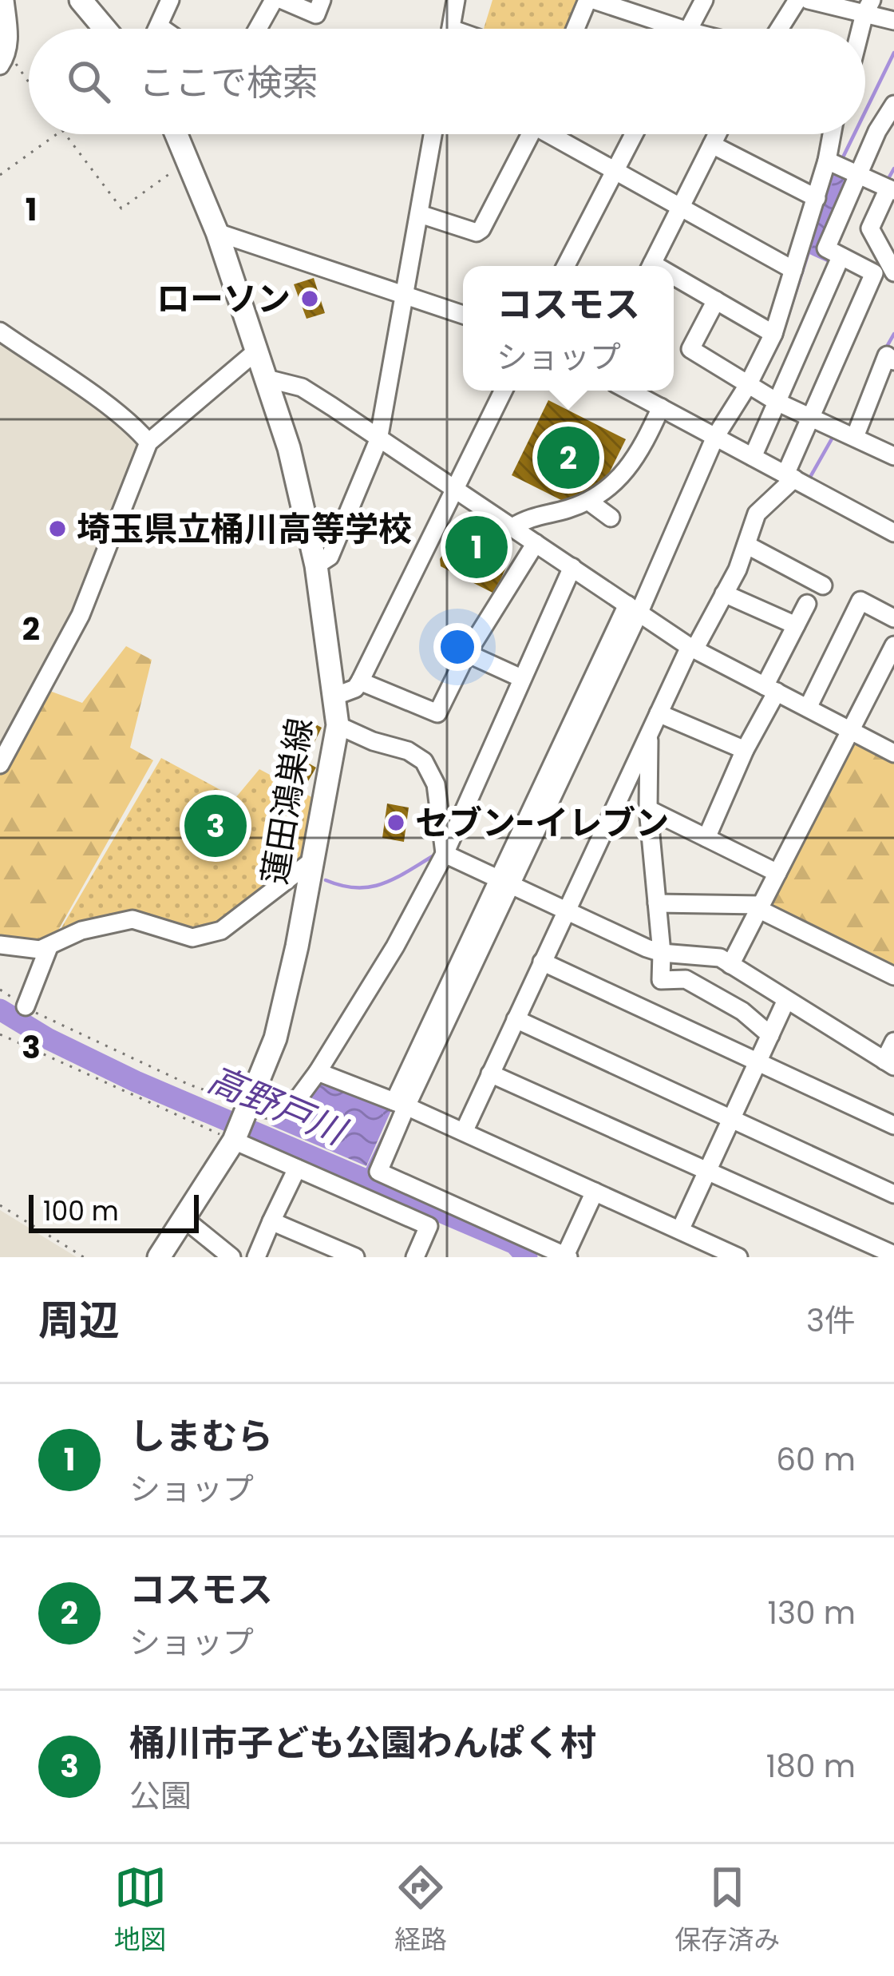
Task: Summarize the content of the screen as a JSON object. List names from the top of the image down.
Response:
{
  "streets": {
    "main road": ["蓮田鴻巣線"]
  },
  "water": ["高野戸川"],
  "places": ["ローソン", "埼玉県立桶川高等学校", "セブン-イレブン"],
  "scale_bar": "100 m",
  "page": {
    "search": "ここで検索",
    "popup": ["コスモス", "ショップ"],
    "pins": ["2", "1", "3"],
    "scale": "100 m",
    "heading": ["周辺", "3件"],
    "list": [
      {
        "mark": "1",
        "name": "しまむら",
        "note": "ショップ",
        "value": "60 m"
      },
      {
        "mark": "2",
        "name": "コスモス",
        "note": "ショップ",
        "value": "130 m"
      },
      {
        "mark": "3",
        "name": "桶川市子ども公園わんぱく村",
        "note": "公園",
        "value": "180 m"
      }
    ],
    "nav": ["地図", "経路", "保存済み"]
  },
  "grid": {
    "rows": ["1", "2", "3"]
  }
}
